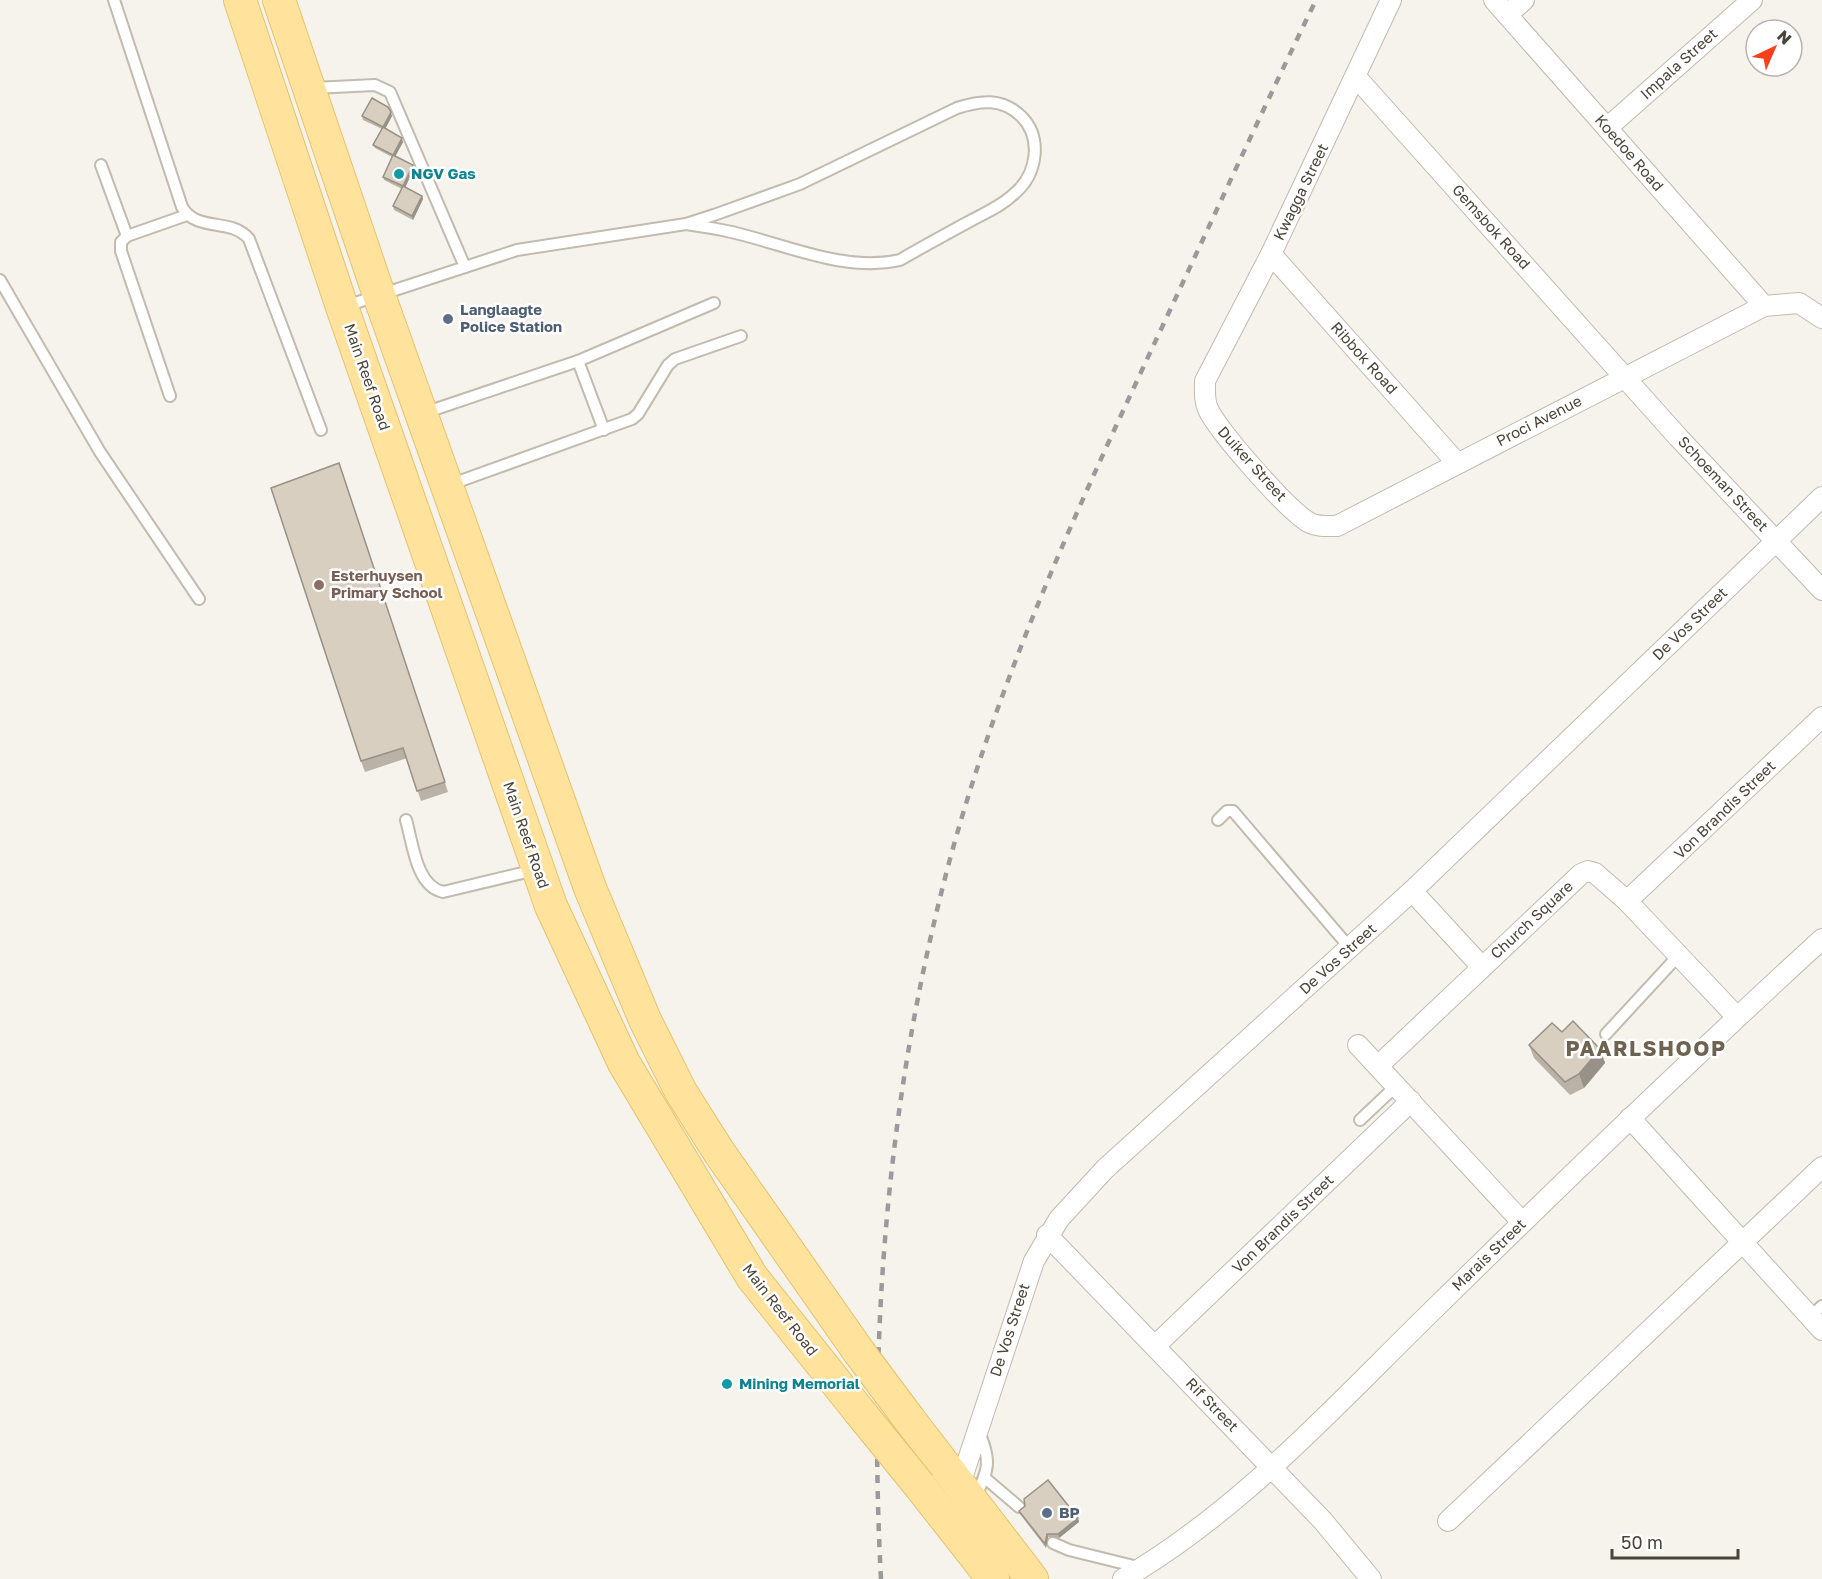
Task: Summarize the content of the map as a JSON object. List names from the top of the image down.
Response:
{
  "streets": {
    "main road": ["Main Reef Road"],
    "street": [
      "Impala Street",
      "Koedoe Road",
      "Kwagga Street",
      "Gemsbok Road",
      "Ribbok Road",
      "Proci Avenue",
      "Duiker Street",
      "Schoeman Street",
      "De Vos Street",
      "Von Brandis Street",
      "Church Square",
      "Marais Street",
      "Rif Street"
    ]
  },
  "crossings": [
    ["Impala Street", "Koedoe Road"],
    ["Koedoe Road", "Proci Avenue"],
    ["Kwagga Street", "Gemsbok Road"],
    ["Kwagga Street", "Ribbok Road"],
    ["Kwagga Street", "Duiker Street"],
    ["Gemsbok Road", "Proci Avenue"],
    ["Gemsbok Road", "Schoeman Street"],
    ["Ribbok Road", "Proci Avenue"],
    ["Proci Avenue", "Duiker Street"],
    ["Proci Avenue", "Schoeman Street"],
    ["Schoeman Street", "De Vos Street"],
    ["De Vos Street", "Rif Street"],
    ["Von Brandis Street", "Church Square"],
    ["Von Brandis Street", "Rif Street"],
    ["Church Square", "Marais Street"],
    ["Marais Street", "Rif Street"]
  ],
  "districts": ["PAARLSHOOP"],
  "places": [
    "NGV Gas",
    "Langlaagte Police Station",
    "Esterhuysen Primary School",
    "Mining Memorial",
    "BP"
  ],
  "scale_bar": "50 m",
  "north": "top right"
}
